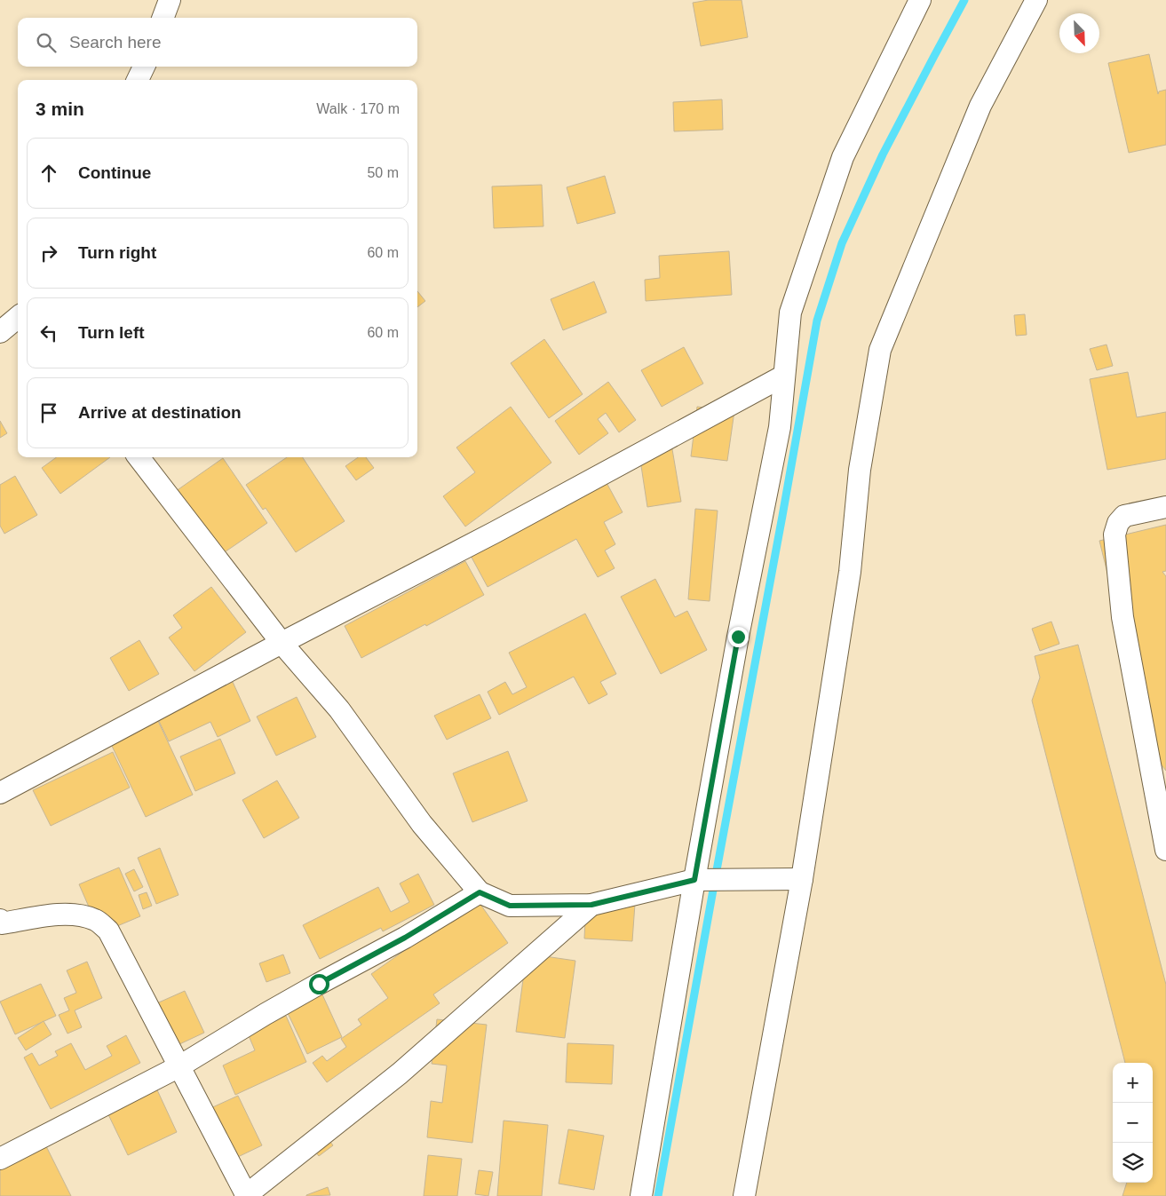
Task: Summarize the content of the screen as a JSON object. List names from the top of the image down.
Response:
{
  "north": "bottom right",
  "page": {
    "search": "Search here",
    "heading": ["3 min", "Walk · 170 m"],
    "list": [
      ["Continue", "50 m"],
      ["Turn right", "60 m"],
      ["Turn left", "60 m"],
      "Arrive at destination"
    ],
    "map_buttons": ["+", "−"]
  }
}
